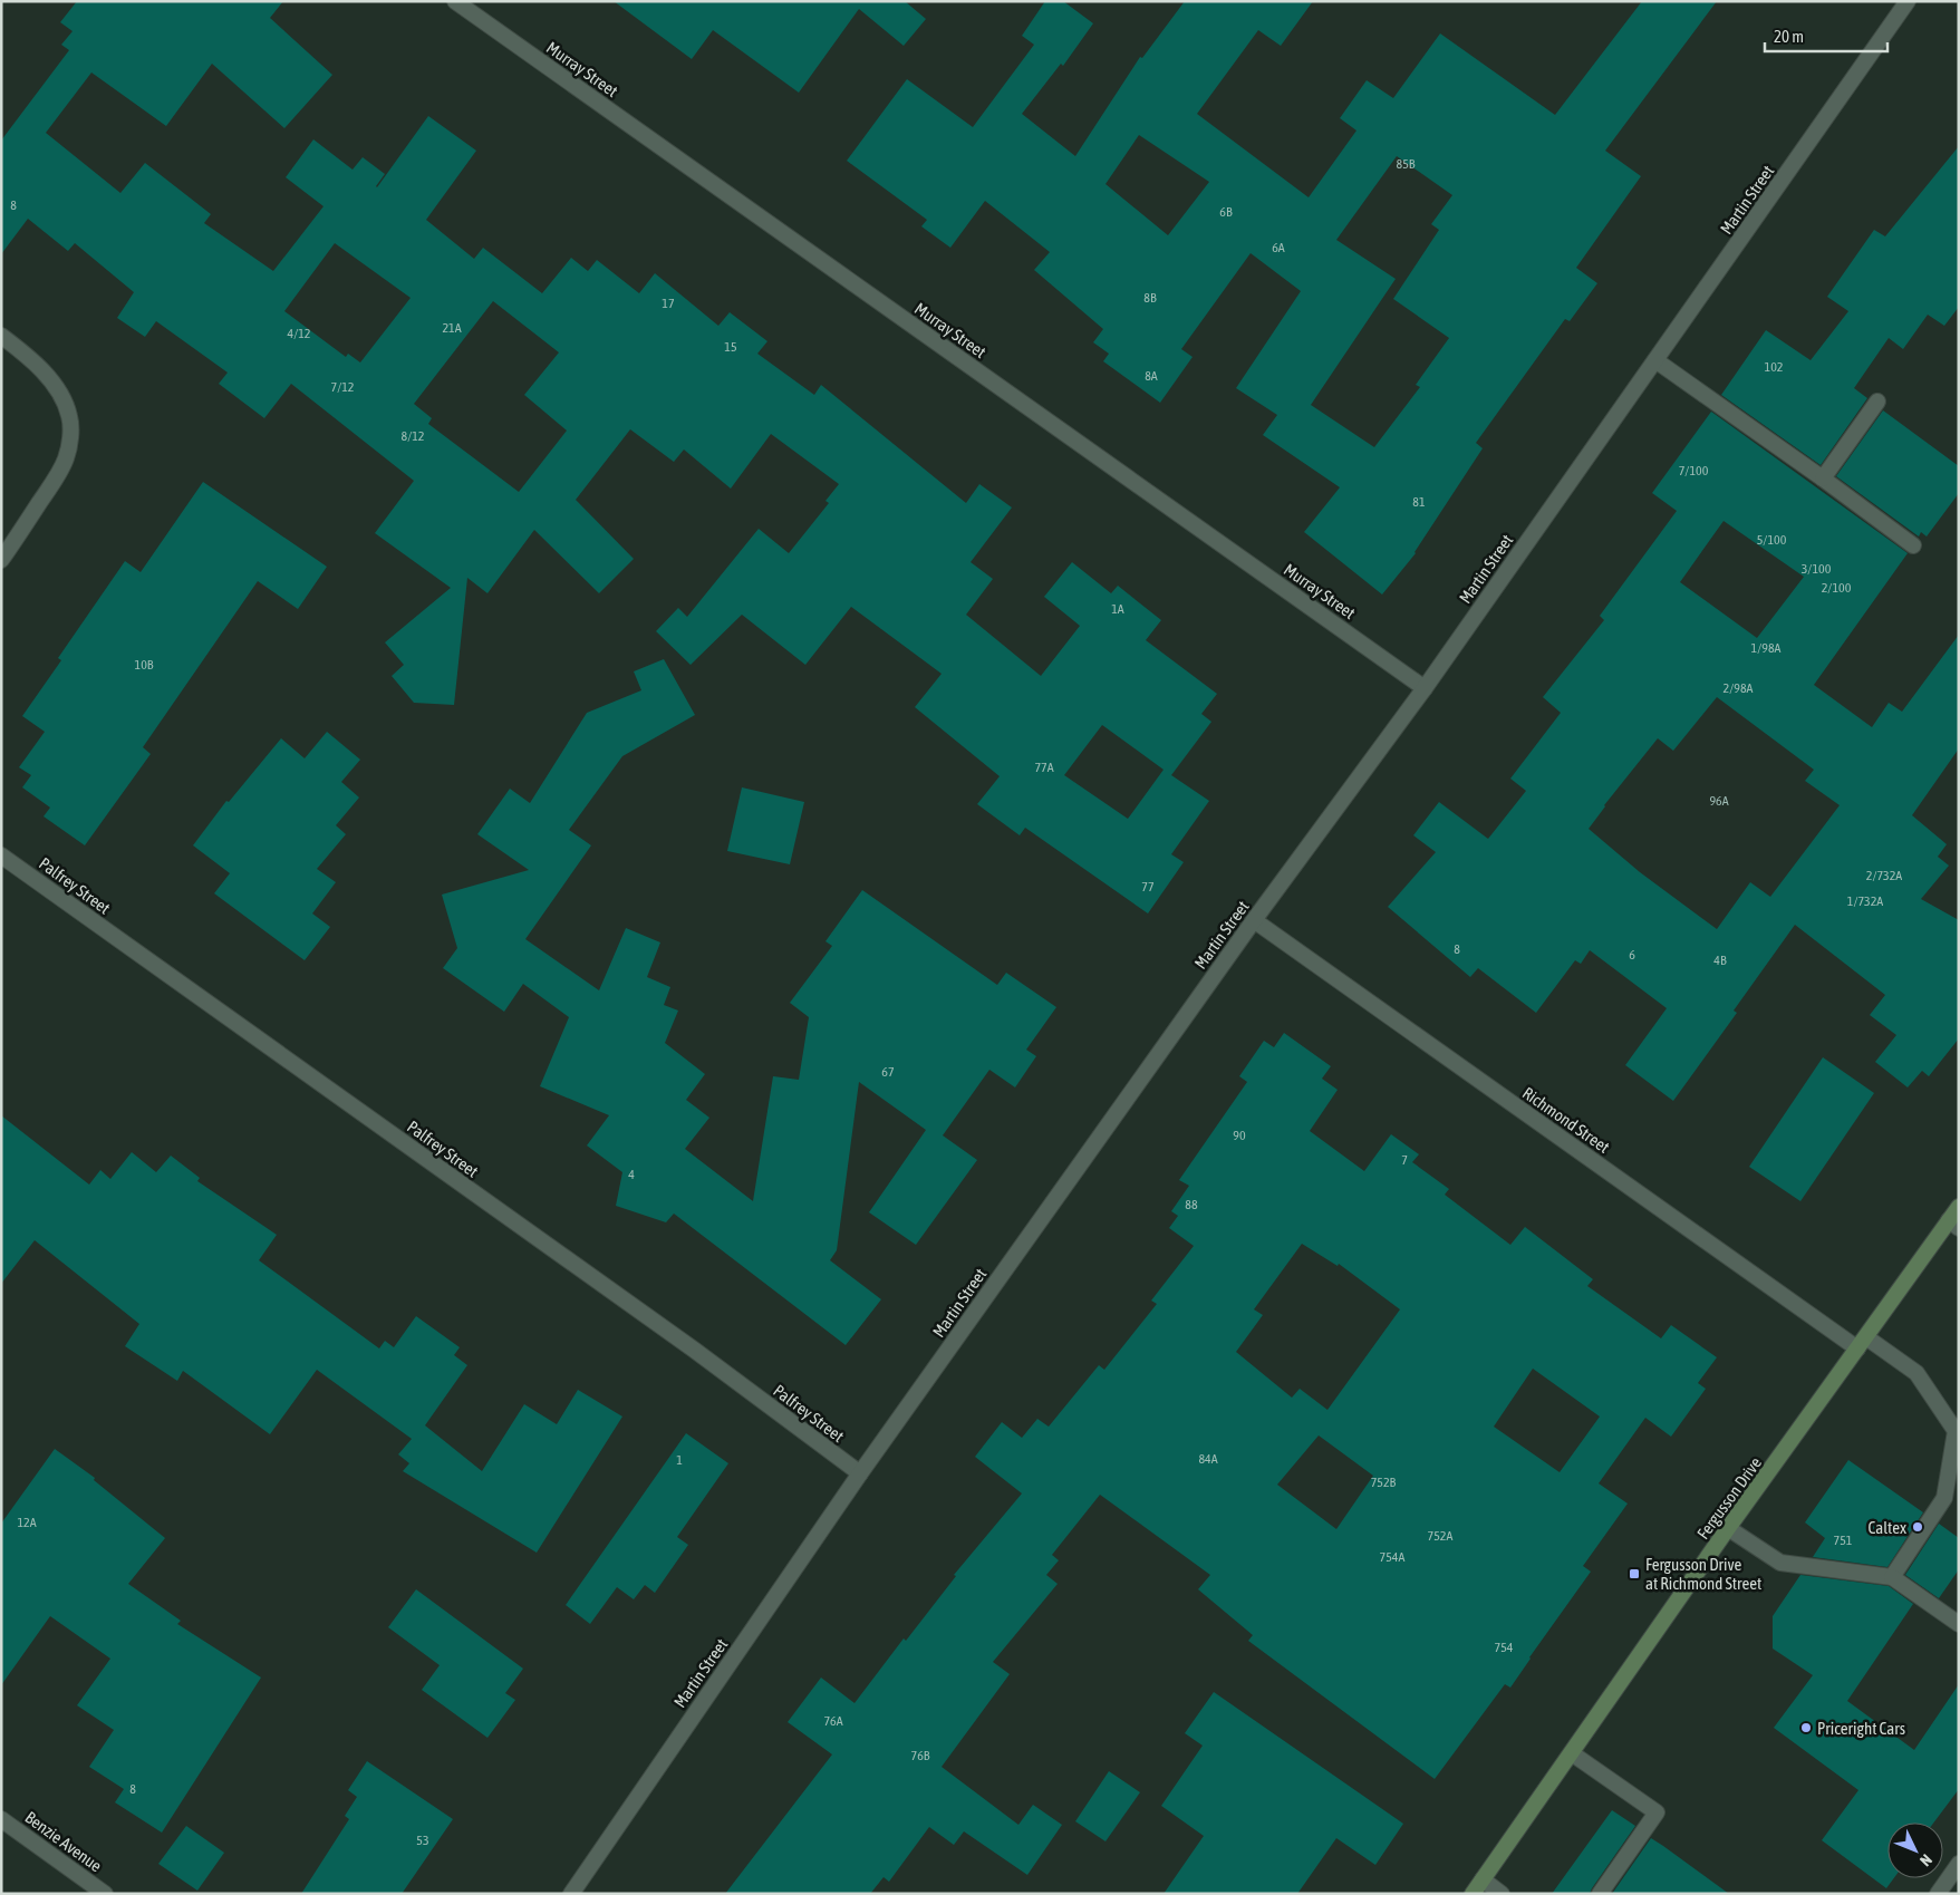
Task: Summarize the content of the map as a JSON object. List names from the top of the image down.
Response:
{
  "streets": {
    "main road": ["Fergusson Drive"],
    "street": [
      "Murray Street",
      "Martin Street",
      "Palfrey Street",
      "Richmond Street",
      "Benzie Avenue"
    ]
  },
  "crossings": [
    ["Murray Street", "Martin Street"],
    ["Martin Street", "Palfrey Street"],
    ["Martin Street", "Richmond Street"],
    ["Richmond Street", "Fergusson Drive"]
  ],
  "places": {
    "other": ["Caltex", "Priceright Cars"],
    "transit": ["Fergusson Drive at Richmond Street"]
  },
  "house_numbers": [
    "85B",
    "8",
    "6B",
    "6A",
    "8B",
    "17",
    "21A",
    "4/12",
    "15",
    "102",
    "8A",
    "7/12",
    "8/12",
    "7/100",
    "81",
    "5/100",
    "3/100",
    "2/100",
    "1A",
    "1/98A",
    "10B",
    "2/98A",
    "77A",
    "96A",
    "2/732A",
    "77",
    "1/732A",
    "8",
    "6",
    "4B",
    "67",
    "90",
    "7",
    "4",
    "88",
    "84A",
    "1",
    "752B",
    "12A",
    "752A",
    "751",
    "754A",
    "754",
    "76A",
    "76B",
    "8",
    "53"
  ],
  "scale_bar": "20 m",
  "north": "bottom right"
}
